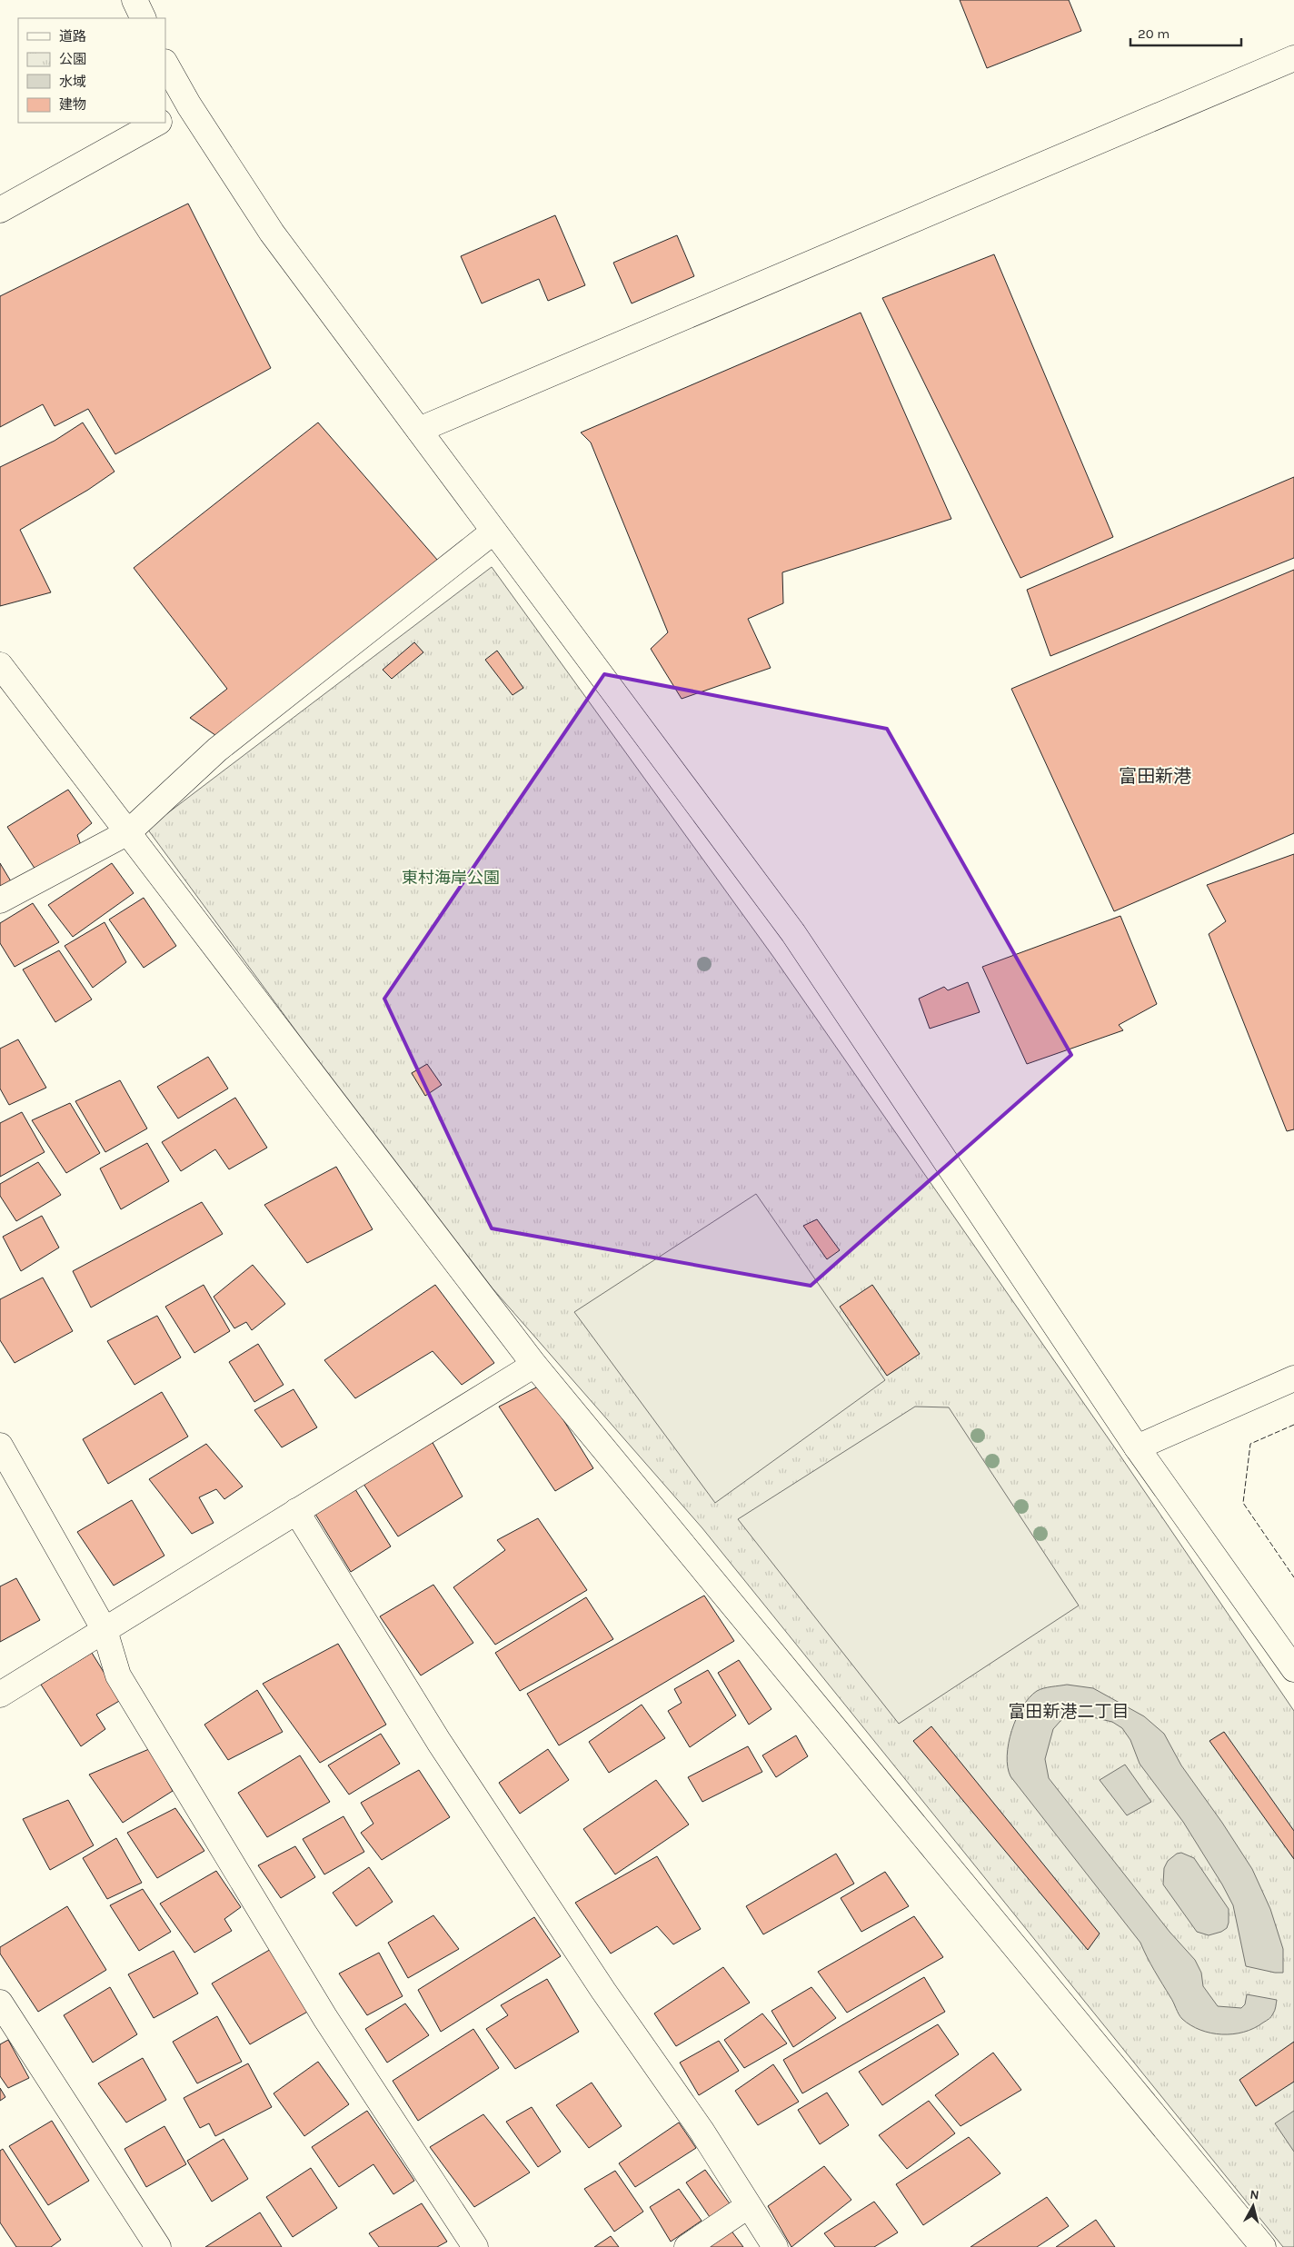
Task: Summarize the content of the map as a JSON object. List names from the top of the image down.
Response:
{
  "districts": ["富田新港", "富田新港二丁目"],
  "parks": ["東村海岸公園"],
  "legend": [
    "道路",
    "公園",
    "水域",
    "建物"
  ],
  "scale_bar": "20 m",
  "north": "top"
}
